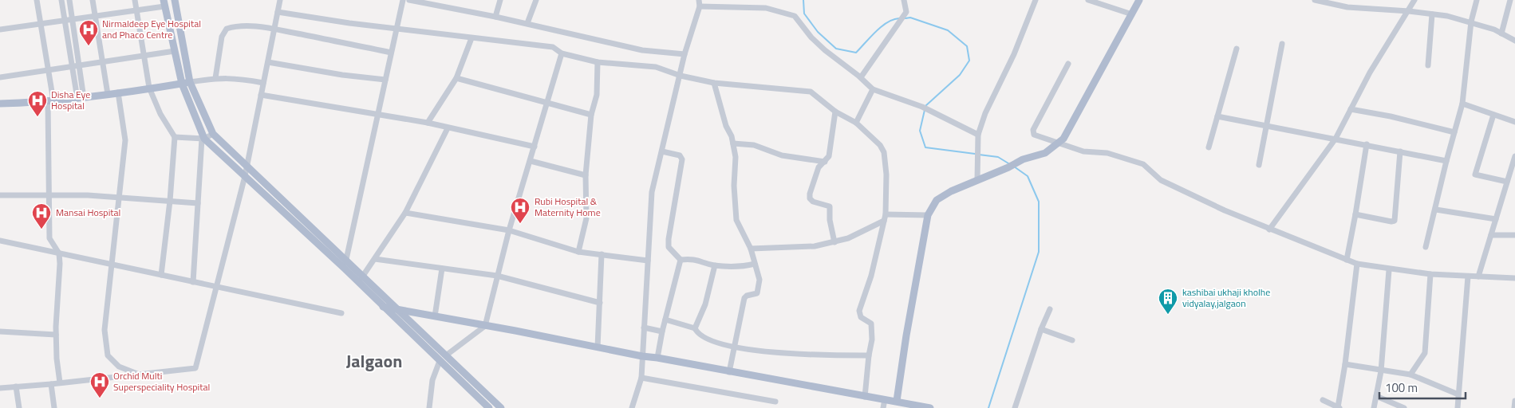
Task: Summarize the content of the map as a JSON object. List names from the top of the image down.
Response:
{
  "districts": ["Jalgaon"],
  "places": {
    "hospital": [
      "Nirmaldeep Eye Hospital and Phaco Centre",
      "Disha Eye Hospital",
      "Rubi Hospital & Maternity Home",
      "Mansai Hospital",
      "Orchid Multi Superspeciality Hospital"
    ],
    "building": ["kashibai ukhaji kholhe vidyalay,jalgaon"]
  },
  "scale_bar": "100 m"
}
